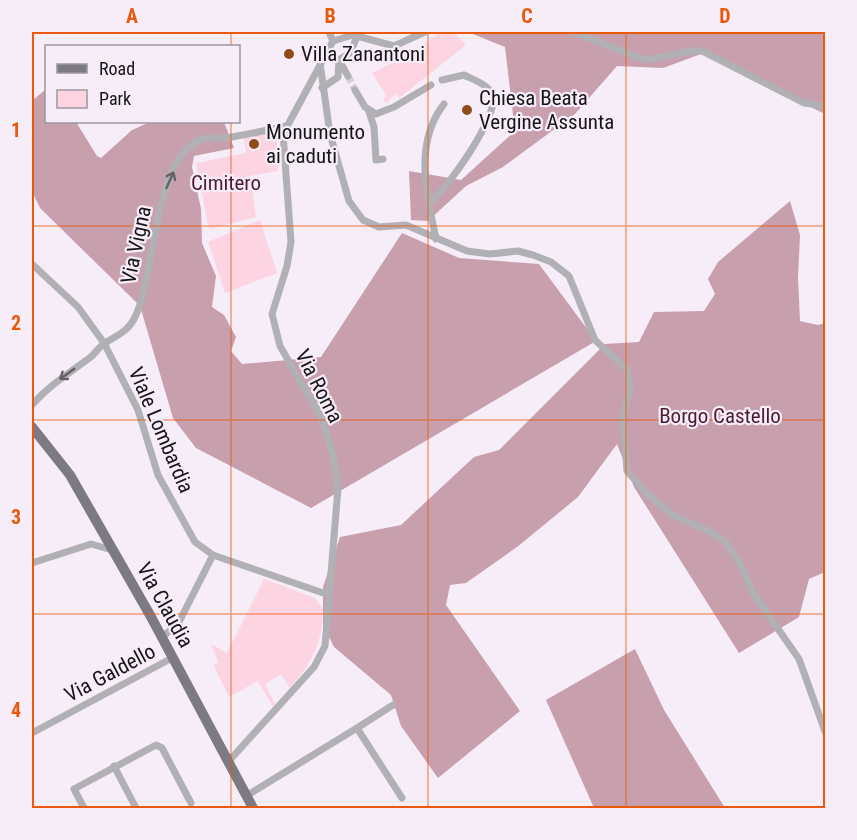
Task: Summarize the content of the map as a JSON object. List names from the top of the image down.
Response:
{
  "streets": {
    "main road": ["Via Claudia"],
    "street": [
      "Via Vigna",
      "Via Roma",
      "Viale Lombardia",
      "Via Galdello"
    ]
  },
  "crossings": [
    ["Via Vigna", "Via Roma"],
    ["Via Vigna", "Viale Lombardia"],
    ["Via Roma", "Via Claudia"],
    ["Via Claudia", "Via Galdello"]
  ],
  "parks": ["Cimitero", "Borgo Castello"],
  "places": ["Villa Zanantoni", "Chiesa Beata Vergine Assunta", "Monumento ai caduti"],
  "legend": ["Road", "Park"],
  "grid": {
    "columns": [
      "A",
      "B",
      "C",
      "D"
    ],
    "rows": [
      "1",
      "2",
      "3",
      "4"
    ]
  }
}
